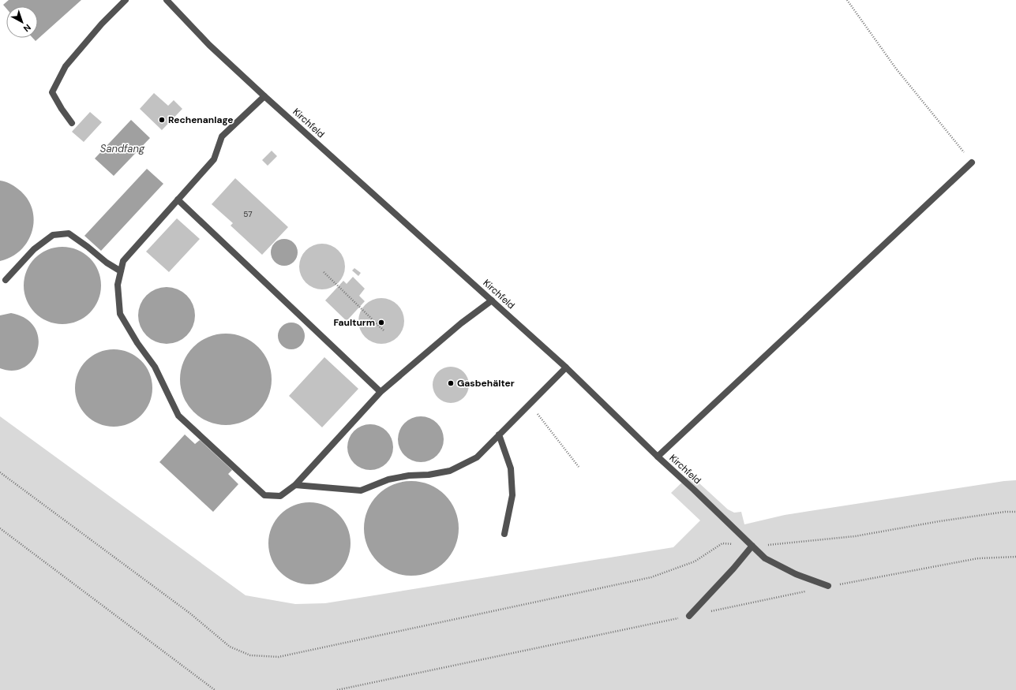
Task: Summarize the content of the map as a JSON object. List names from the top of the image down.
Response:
{
  "streets": {
    "street": ["Kirchfeld"]
  },
  "water": ["Sandfang"],
  "places": ["Rechenanlage", "Faulturm", "Gasbehälter"],
  "house_numbers": ["57"],
  "north": "bottom right"
}
